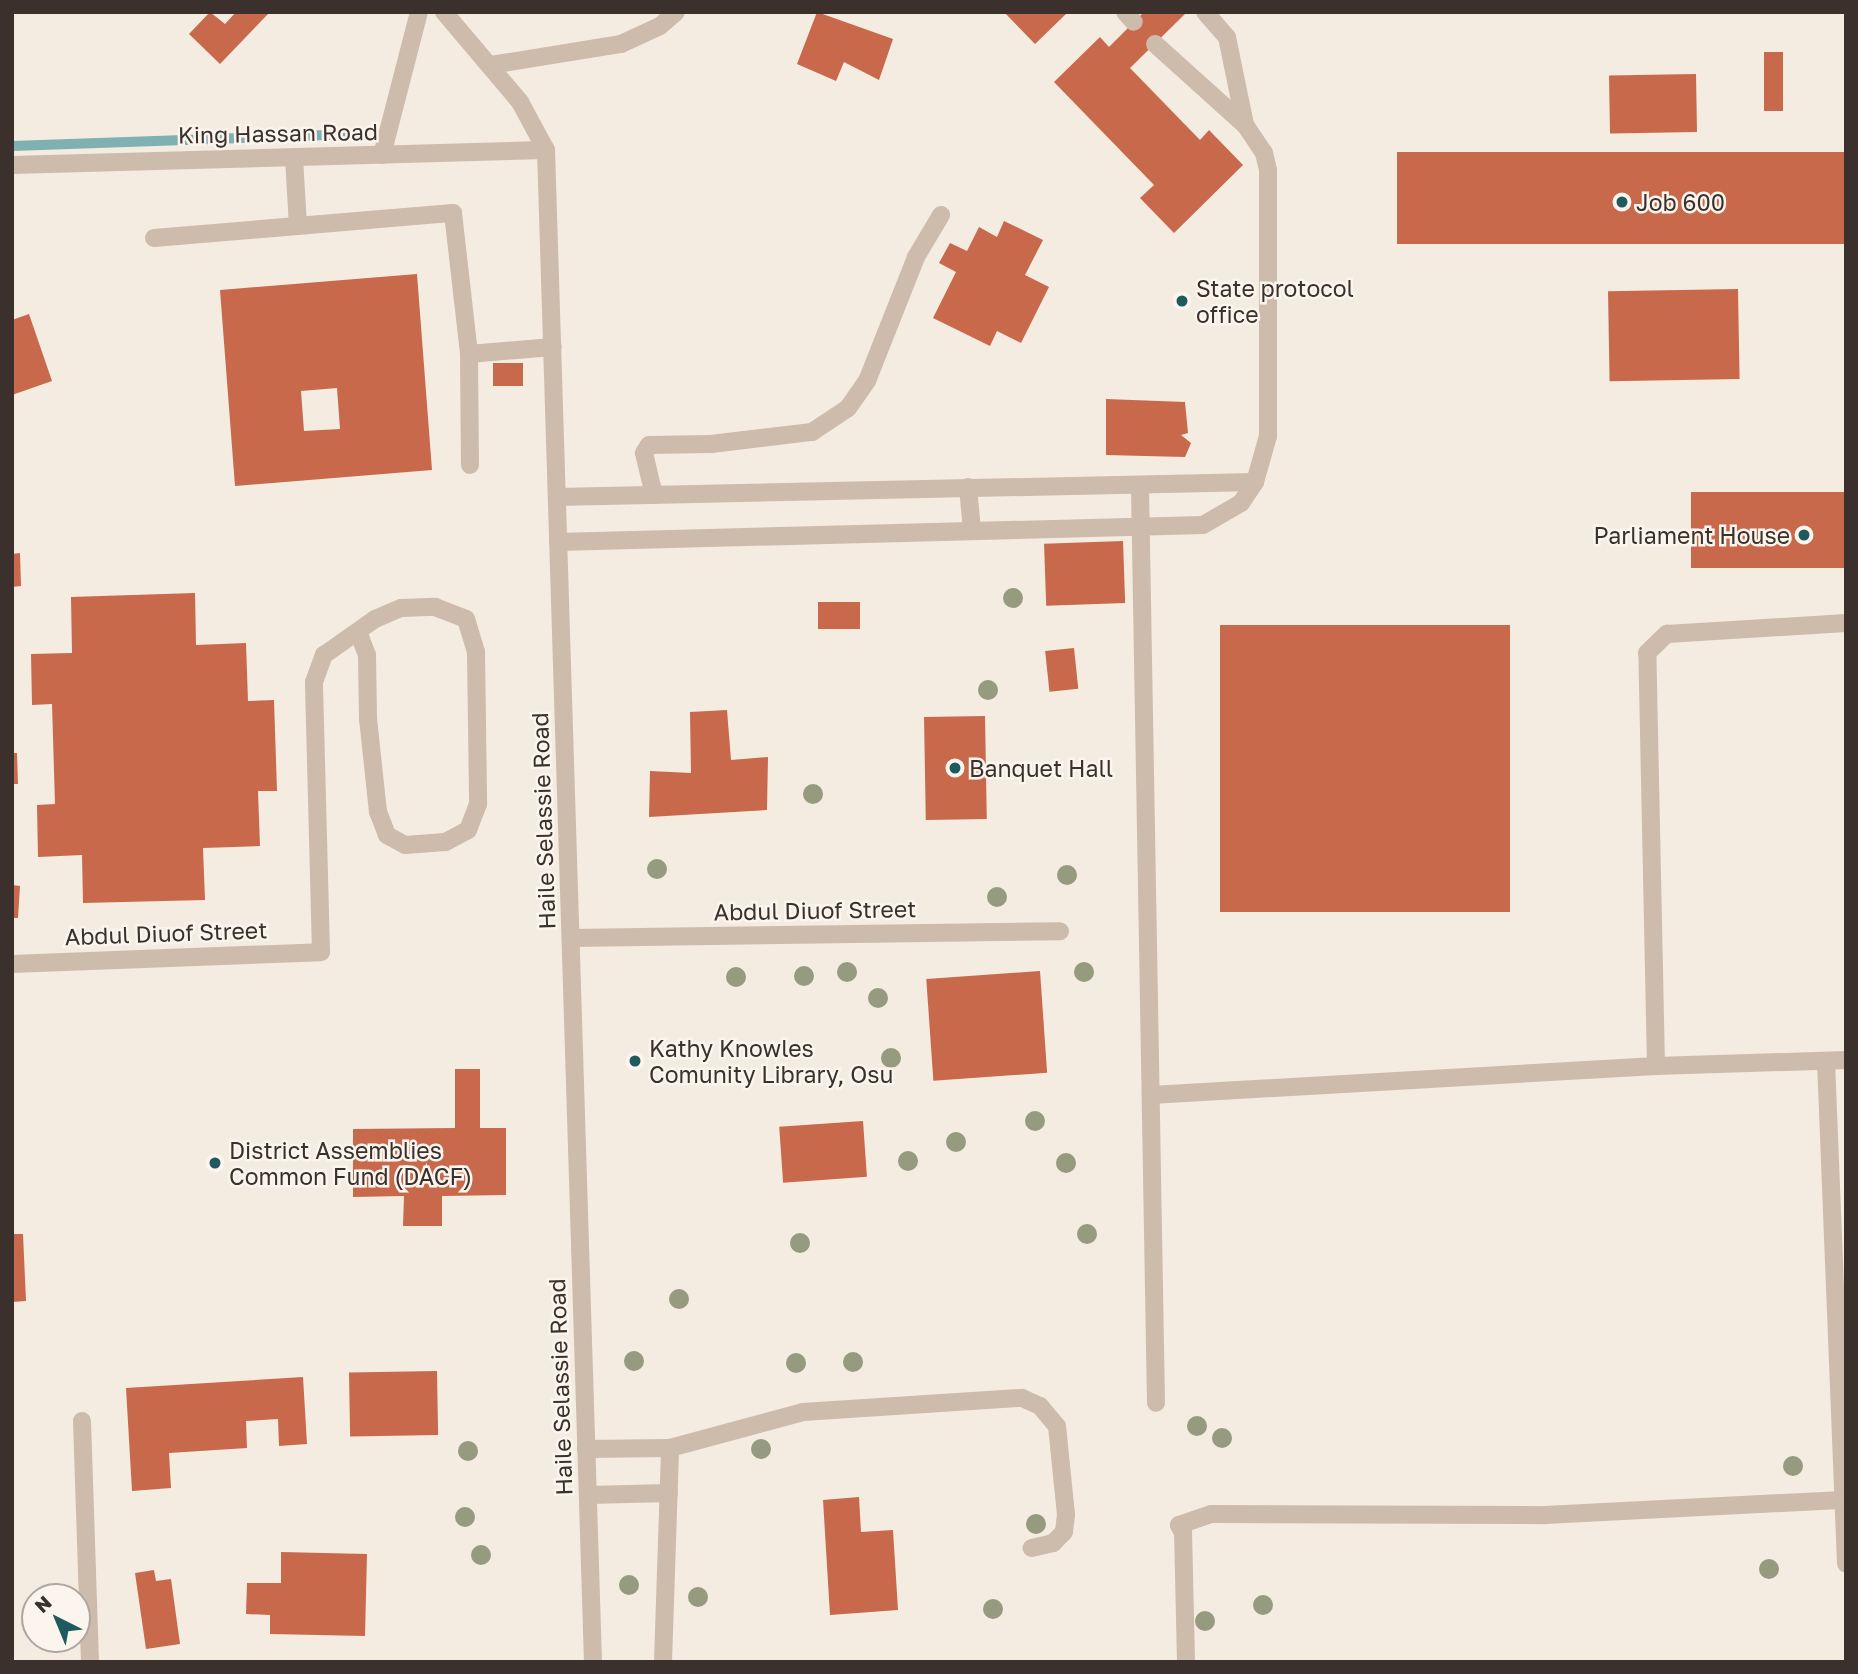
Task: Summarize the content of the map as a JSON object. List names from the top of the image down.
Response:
{
  "streets": {
    "street": ["King Hassan Road", "Haile Selassie Road", "Abdul Diuof Street"]
  },
  "crossings": [
    ["King Hassan Road", "Haile Selassie Road"],
    ["Haile Selassie Road", "Abdul Diuof Street"]
  ],
  "places": [
    "Job 600",
    "State protocol office",
    "Parliament House",
    "Banquet Hall",
    "Kathy Knowles Comunity Library, Osu",
    "District Assemblies Common Fund (DACF)"
  ],
  "north": "top left"
}
